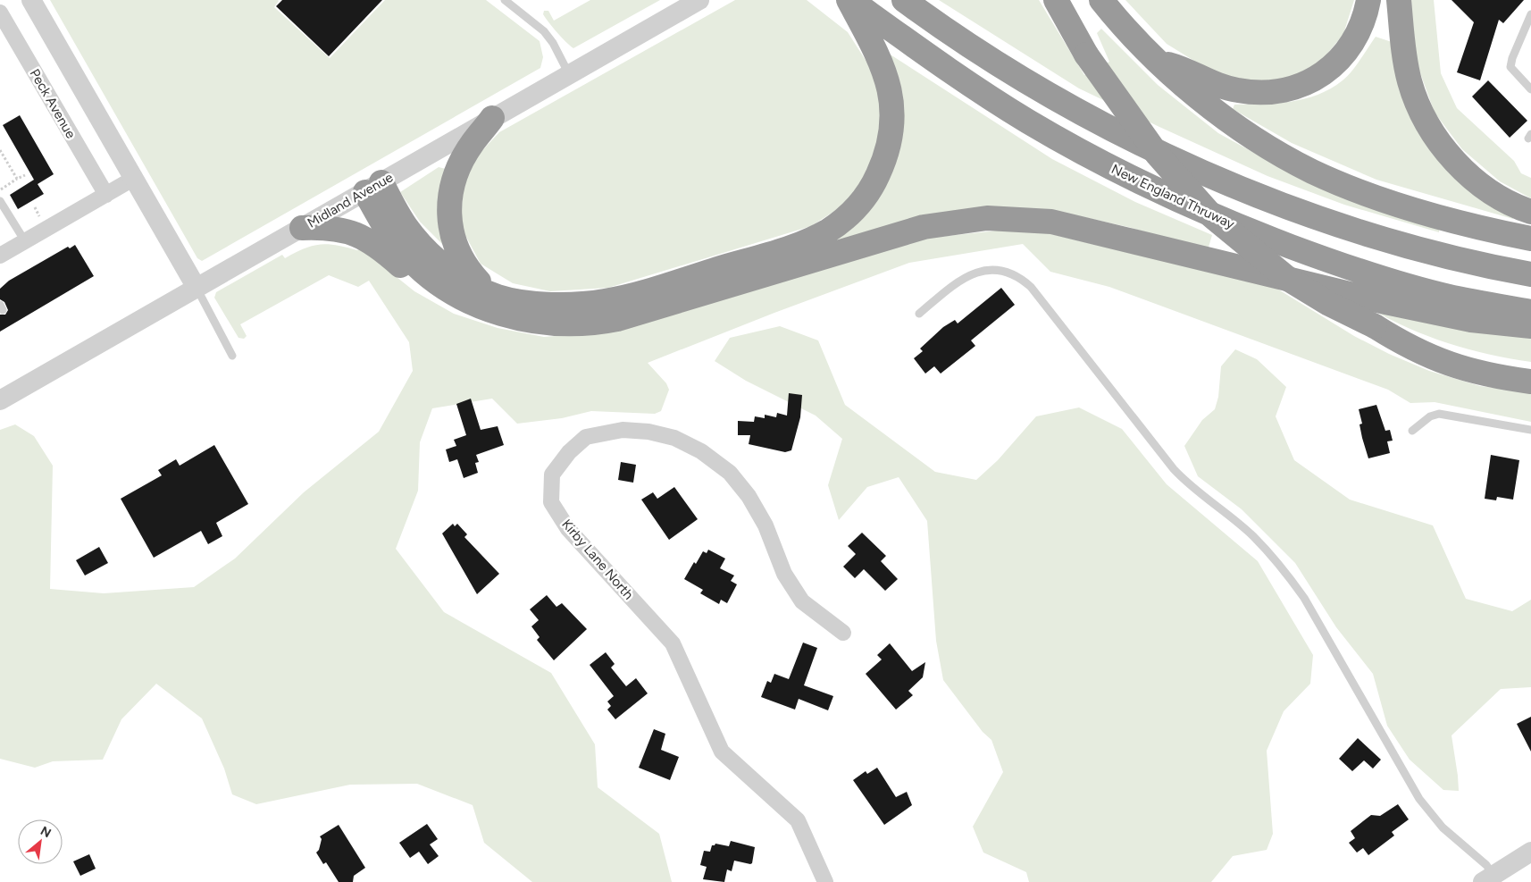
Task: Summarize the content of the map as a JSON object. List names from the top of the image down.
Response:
{
  "streets": {
    "highway": ["New England Thruway"],
    "street": ["Peck Avenue", "Midland Avenue", "Kirby Lane North"]
  },
  "north": "top right"
}
